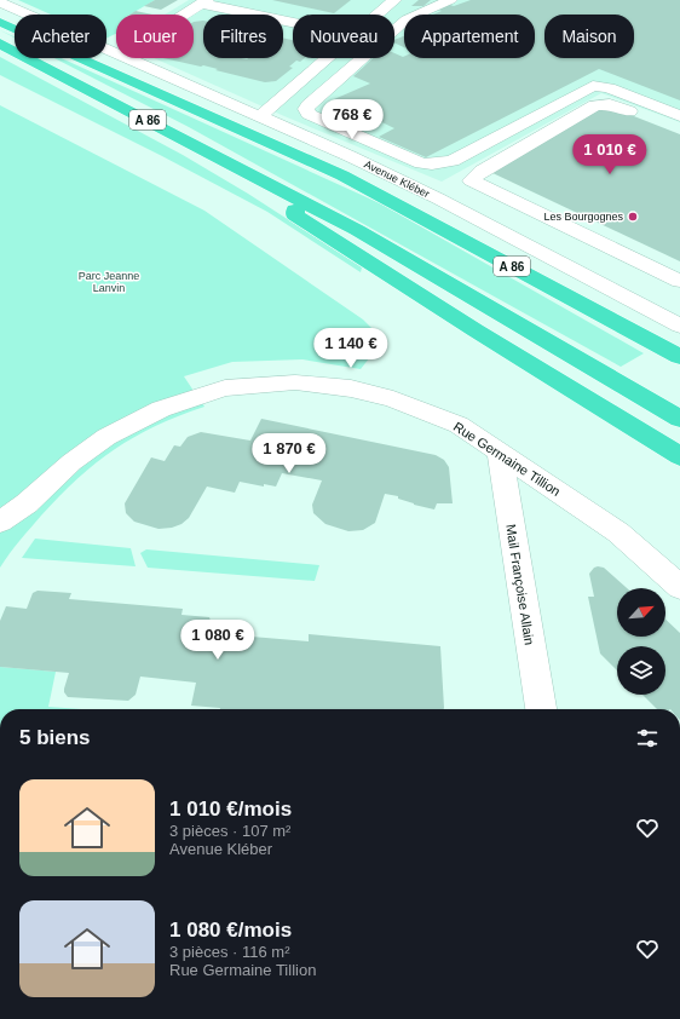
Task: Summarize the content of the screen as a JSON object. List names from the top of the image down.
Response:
{
  "streets": {
    "highway": ["A 86"],
    "street": ["Avenue Kléber", "Rue Germaine Tillion", "Mail Françoise Allain"]
  },
  "crossings": [
    ["Rue Germaine Tillion", "Mail Françoise Allain"]
  ],
  "parks": ["Parc Jeanne Lanvin"],
  "places": ["Les Bourgognes"],
  "north": "top right",
  "page": {
    "chip": [
      "Acheter",
      "Louer",
      "Filtres",
      "Nouveau",
      "Appartement",
      "Maison"
    ],
    "price": [
      "768 €",
      "1 010 €",
      "1 140 €",
      "1 870 €",
      "1 080 €"
    ],
    "heading": "5 biens",
    "list": [
      {
        "name": "1 010 €/mois",
        "note": "3 pièces · 107 m² · Avenue Kléber"
      },
      {
        "name": "1 080 €/mois",
        "note": "3 pièces · 116 m² · Rue Germaine Tillion"
      }
    ]
  }
}
